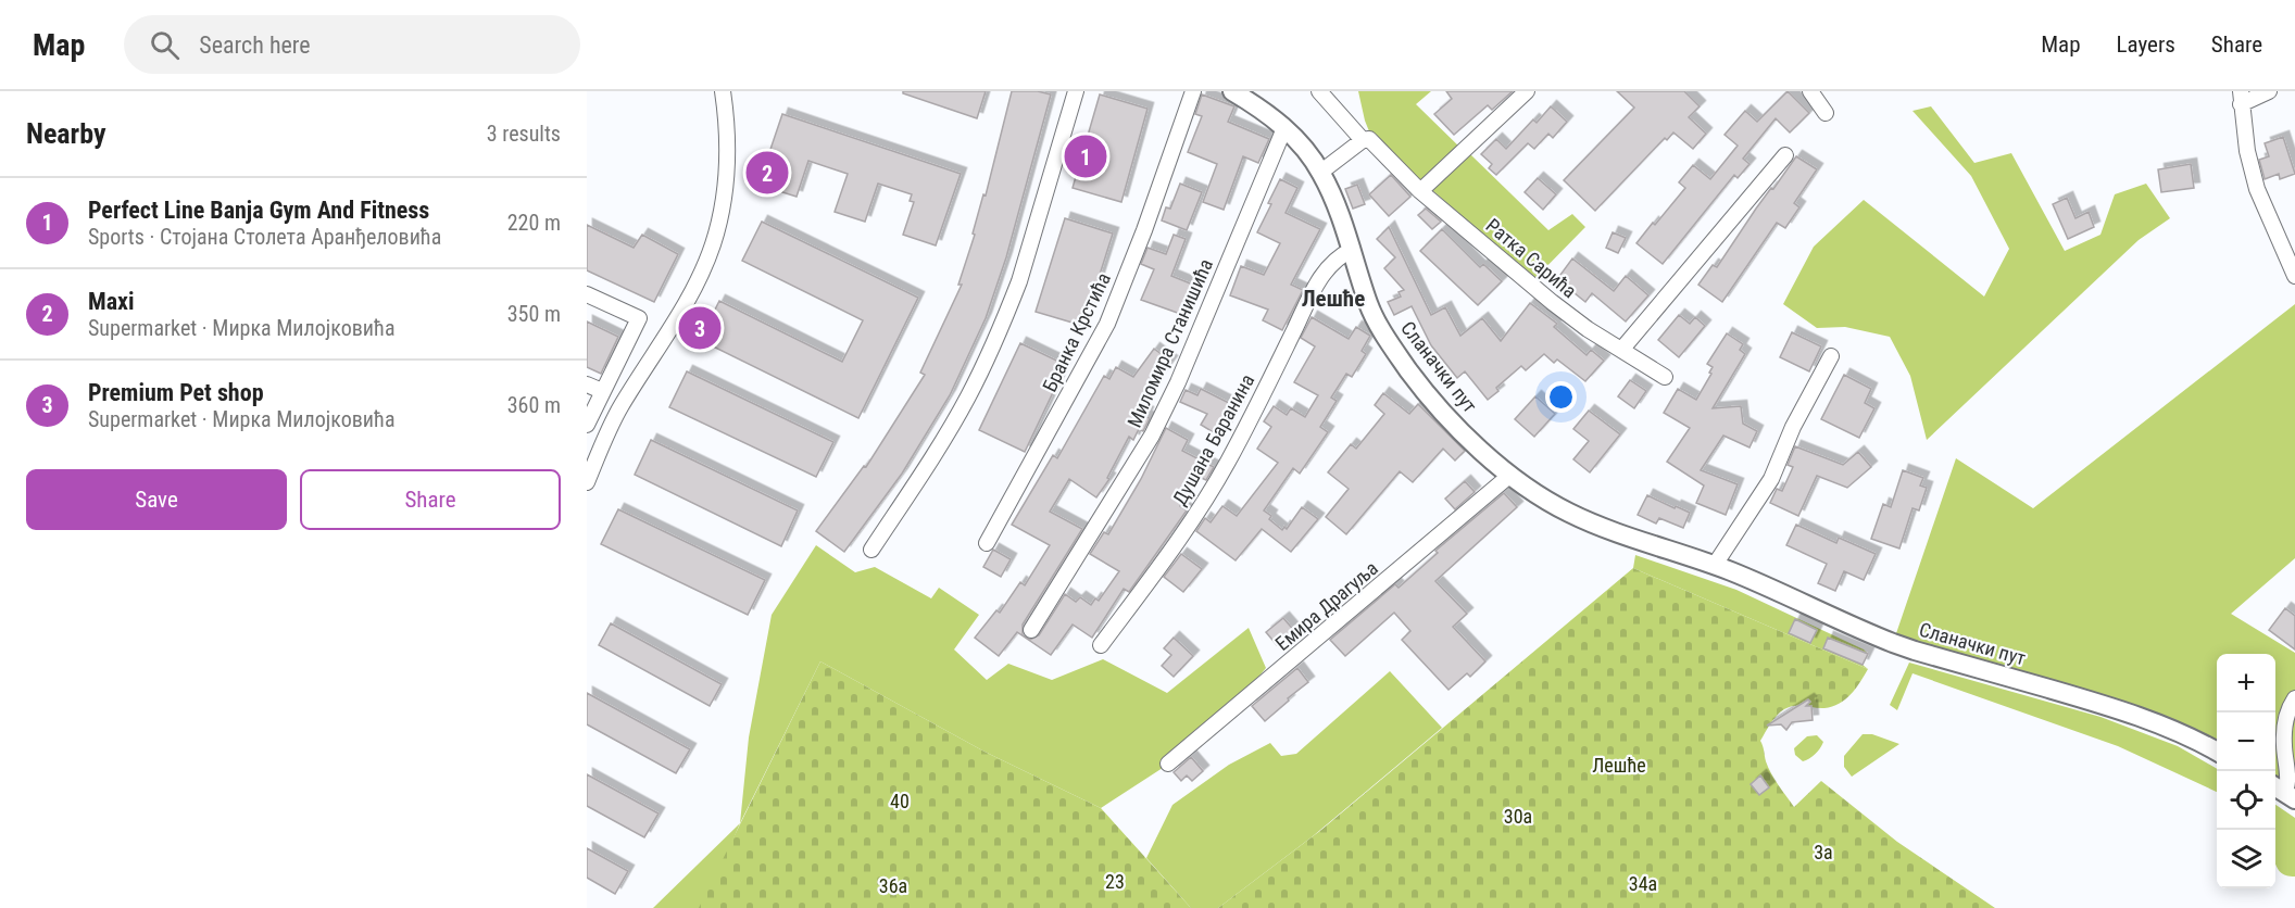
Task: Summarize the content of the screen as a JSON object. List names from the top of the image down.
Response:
{
  "streets": {
    "street": [
      "Ратка Сарића",
      "Бранка Крстића",
      "Миломира Станишића",
      "Сланачки пут",
      "Душана Баранина",
      "Емира Драгуља"
    ]
  },
  "crossings": [
    ["Миломира Станишића", "Сланачки пут"],
    ["Сланачки пут", "Душана Баранина"],
    ["Сланачки пут", "Емира Драгуља"]
  ],
  "districts": ["Лешће"],
  "parks": [
    "Лешће",
    "40",
    "30a",
    "3a",
    "23",
    "34a",
    "36a"
  ],
  "page": {
    "header": "Map",
    "search": "Search here",
    "nav": ["Map", "Layers", "Share"],
    "heading": ["Nearby", "3 results"],
    "pins": ["1", "2", "3"],
    "list": [
      {
        "mark": "1",
        "name": "Perfect Line Banja Gym And Fitness",
        "note": "Sports · Стојана Столета Аранђеловића",
        "value": "220 m"
      },
      {
        "mark": "2",
        "name": "Maxi",
        "note": "Supermarket · Мирка Милојковића",
        "value": "350 m"
      },
      {
        "mark": "3",
        "name": "Premium Pet shop",
        "note": "Supermarket · Мирка Милојковића",
        "value": "360 m"
      }
    ],
    "buttons": ["Save", "Share"],
    "map_buttons": ["+", "−"]
  }
}
